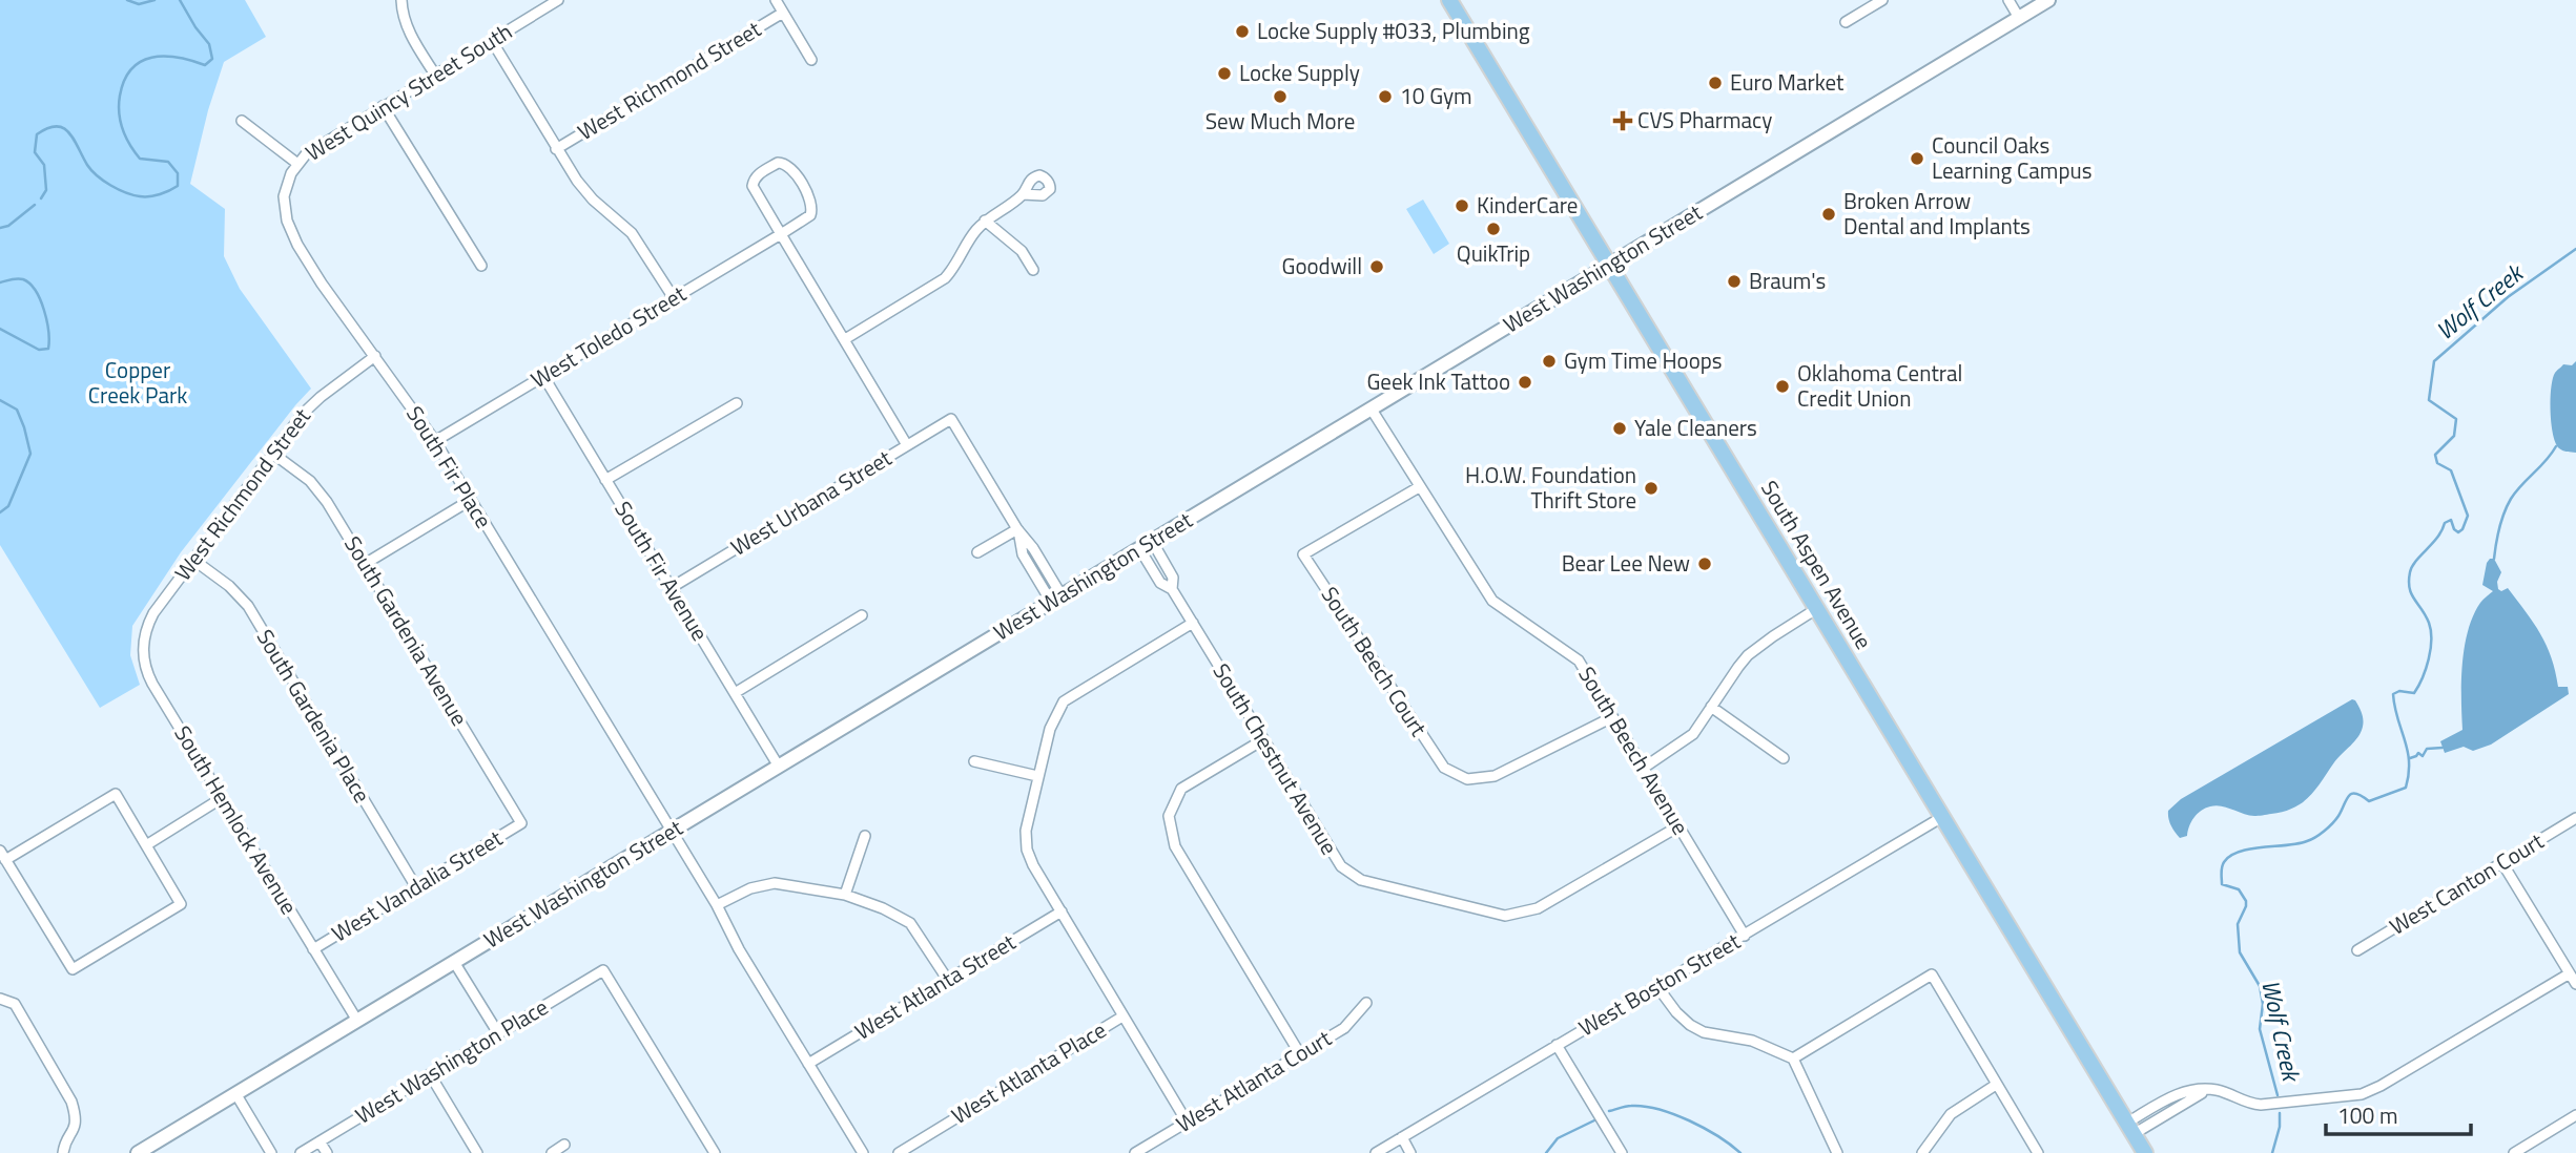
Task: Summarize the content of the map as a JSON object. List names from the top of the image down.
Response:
{
  "streets": {
    "main road": ["West Washington Street", "South Aspen Avenue"],
    "street": [
      "West Richmond Street",
      "West Quincy Street South",
      "West Toledo Street",
      "South Fir Place",
      "West Urbana Street",
      "South Fir Avenue",
      "South Gardenia Avenue",
      "South Beech Court",
      "South Gardenia Place",
      "South Beech Avenue",
      "South Chestnut Avenue",
      "South Hemlock Avenue",
      "West Canton Court",
      "West Vandalia Street",
      "West Boston Street",
      "West Atlanta Street",
      "West Washington Place",
      "West Atlanta Place",
      "West Atlanta Court"
    ]
  },
  "crossings": [
    ["West Richmond Street", "South Fir Place"],
    ["West Richmond Street", "South Gardenia Avenue"],
    ["West Richmond Street", "South Gardenia Place"],
    ["West Richmond Street", "South Hemlock Avenue"],
    ["West Quincy Street South", "South Fir Place"],
    ["West Washington Street", "South Fir Place"],
    ["West Washington Street", "South Aspen Avenue"],
    ["West Washington Street", "South Fir Avenue"],
    ["West Washington Street", "South Beech Avenue"],
    ["West Washington Street", "South Chestnut Avenue"],
    ["West Washington Street", "South Hemlock Avenue"],
    ["West Toledo Street", "South Fir Place"],
    ["West Toledo Street", "South Fir Avenue"],
    ["West Urbana Street", "South Fir Avenue"],
    ["South Aspen Avenue", "West Boston Street"],
    ["South Gardenia Avenue", "West Vandalia Street"],
    ["South Beech Court", "South Beech Avenue"],
    ["South Gardenia Place", "West Vandalia Street"],
    ["South Beech Avenue", "South Chestnut Avenue"],
    ["South Beech Avenue", "West Boston Street"],
    ["South Hemlock Avenue", "West Vandalia Street"]
  ],
  "water": ["Wolf Creek"],
  "parks": ["Copper Creek Park"],
  "places": {
    "other": [
      "Locke Supply #033, Plumbing",
      "Locke Supply",
      "Euro Market",
      "Sew Much More",
      "10 Gym",
      "Council Oaks Learning Campus",
      "KinderCare",
      "Broken Arrow Dental and Implants",
      "QuikTrip",
      "Goodwill",
      "Braum's",
      "Gym Time Hoops",
      "Geek Ink Tattoo",
      "Oklahoma Central Credit Union",
      "Yale Cleaners",
      "H.O.W. Foundation Thrift Store",
      "Bear Lee New"
    ],
    "health": ["CVS Pharmacy"]
  },
  "scale_bar": "100 m"
}
